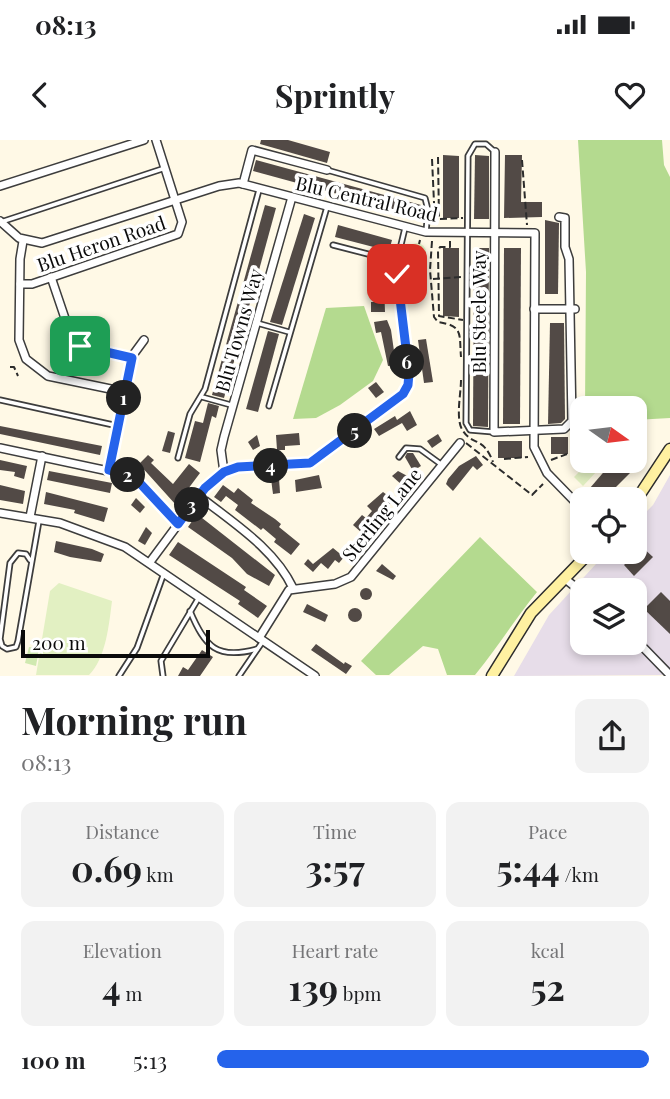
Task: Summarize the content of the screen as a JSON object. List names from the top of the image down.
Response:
{
  "streets": {
    "street": [
      "Blu Central Road",
      "Blu Heron Road",
      "Blu Steele Way",
      "Blu Towns Way",
      "Sterling Lane"
    ]
  },
  "crossings": [
    ["Blu Central Road", "Blu Heron Road"],
    ["Blu Central Road", "Blu Steele Way"],
    ["Blu Central Road", "Blu Towns Way"]
  ],
  "scale_bar": "200 m",
  "north": "right",
  "page": {
    "status": "08:13",
    "header": "Sprintly",
    "pins": [
      "6",
      "1",
      "5",
      "4",
      "2",
      "3"
    ],
    "scale": "200 m",
    "heading": ["Morning run", "08:13"],
    "stats": [
      ["Distance", "0.69 km"],
      ["Time", "3:57"],
      ["Pace", "5:44 /km"],
      ["Elevation", "4 m"],
      ["Heart rate", "139 bpm"],
      ["kcal", "52"]
    ],
    "list": [
      {
        "name": "100 m",
        "note": "5:13"
      }
    ]
  }
}
